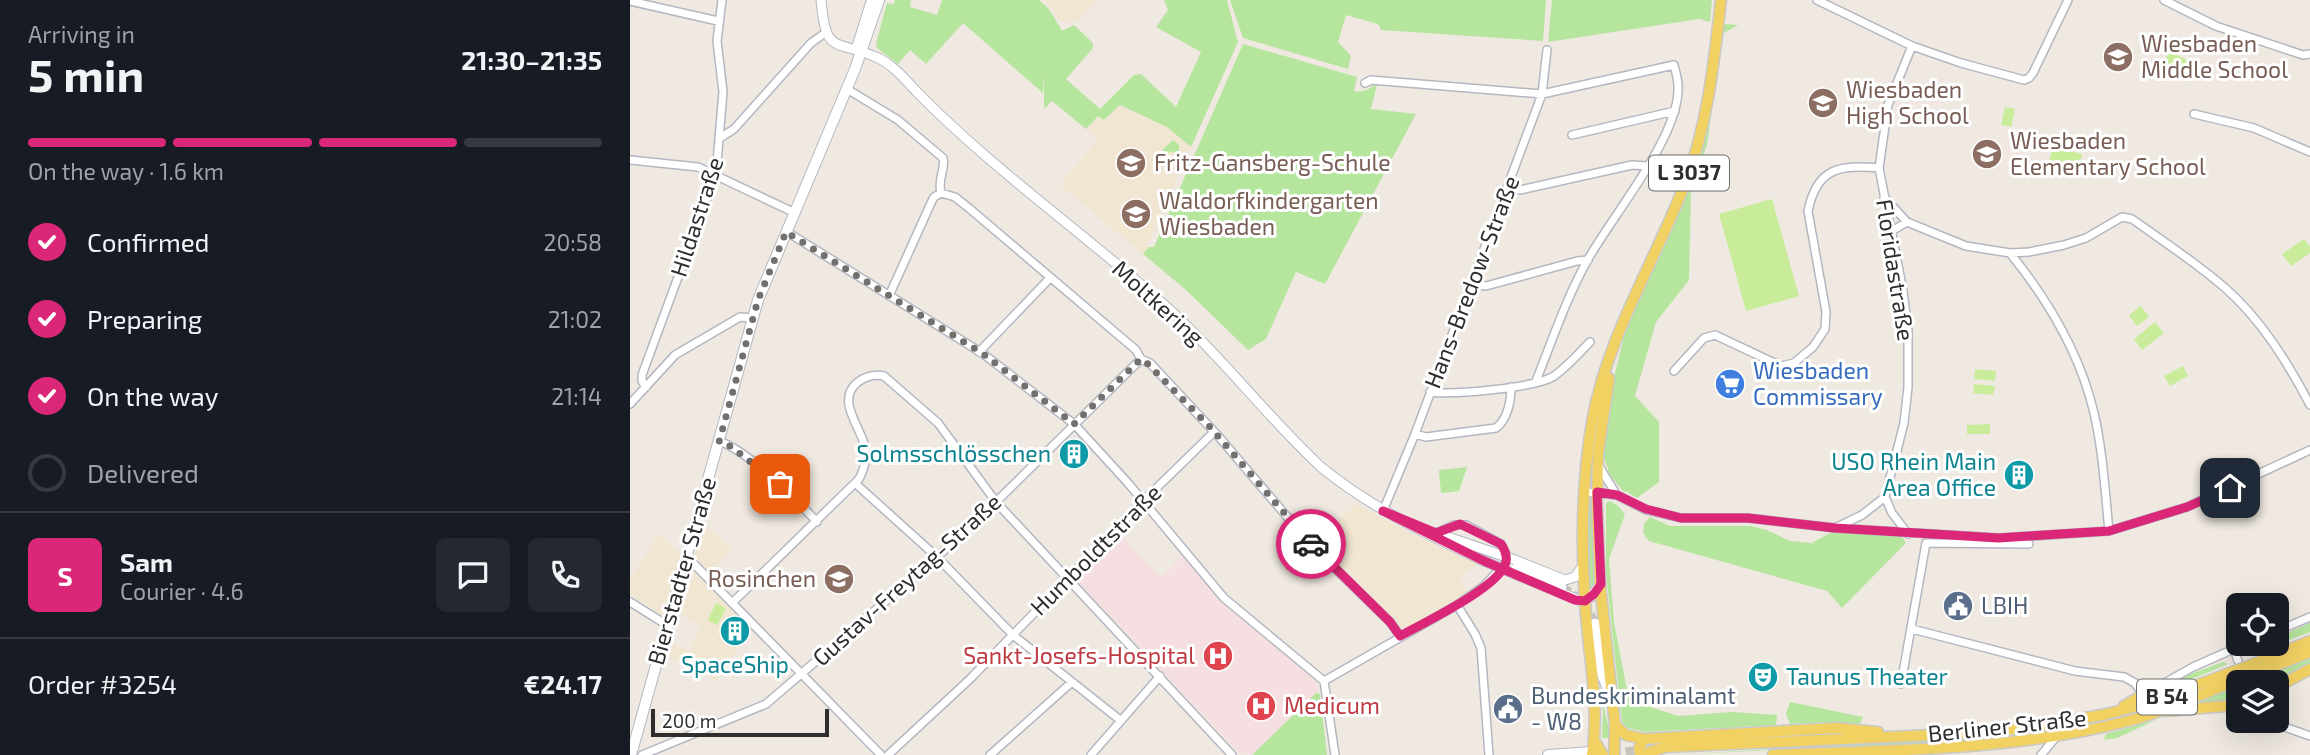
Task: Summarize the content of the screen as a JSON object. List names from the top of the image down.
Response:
{
  "streets": {
    "main road": [
      "L 3037",
      "Bierstadter Straße",
      "B 54",
      "Berliner Straße"
    ],
    "street": [
      "Hildastraße",
      "Floridastraße",
      "Hans-Bredow-Straße",
      "Moltkering",
      "Humboldtstraße",
      "Gustav-Freytag-Straße"
    ]
  },
  "crossings": [
    ["L 3037", "Moltkering"],
    ["Hans-Bredow-Straße", "Moltkering"],
    ["Moltkering", "Bierstadter Straße"],
    ["Bierstadter Straße", "Gustav-Freytag-Straße"]
  ],
  "places": {
    "school or university": [
      "Wiesbaden Middle School",
      "Wiesbaden High School",
      "Wiesbaden Elementary School",
      "Fritz-Gansberg-Schule",
      "Waldorfkindergarten Wiesbaden",
      "Rosinchen"
    ],
    "supermarket": ["Wiesbaden Commissary"],
    "building": ["Solmsschlösschen", "USO Rhein Main Area Office", "SpaceShip"],
    "public building": ["LBIH", "Bundeskriminalamt - W8"],
    "hospital": ["Sankt-Josefs-Hospital", "Medicum"],
    "theatre": ["Taunus Theater"]
  },
  "scale_bar": "200 m",
  "page": {
    "heading": ["5 min", "Arriving in", "21:30–21:35"],
    "panel": [
      "Sam",
      "Courier · 4.6",
      "Order #3254",
      "€24.17"
    ],
    "bar": "On the way · 1.6 km",
    "list": [
      ["Confirmed", "20:58"],
      ["Preparing", "21:02"],
      ["On the way", "21:14"],
      "Delivered"
    ],
    "round": "S",
    "scale": "200 m"
  }
}
